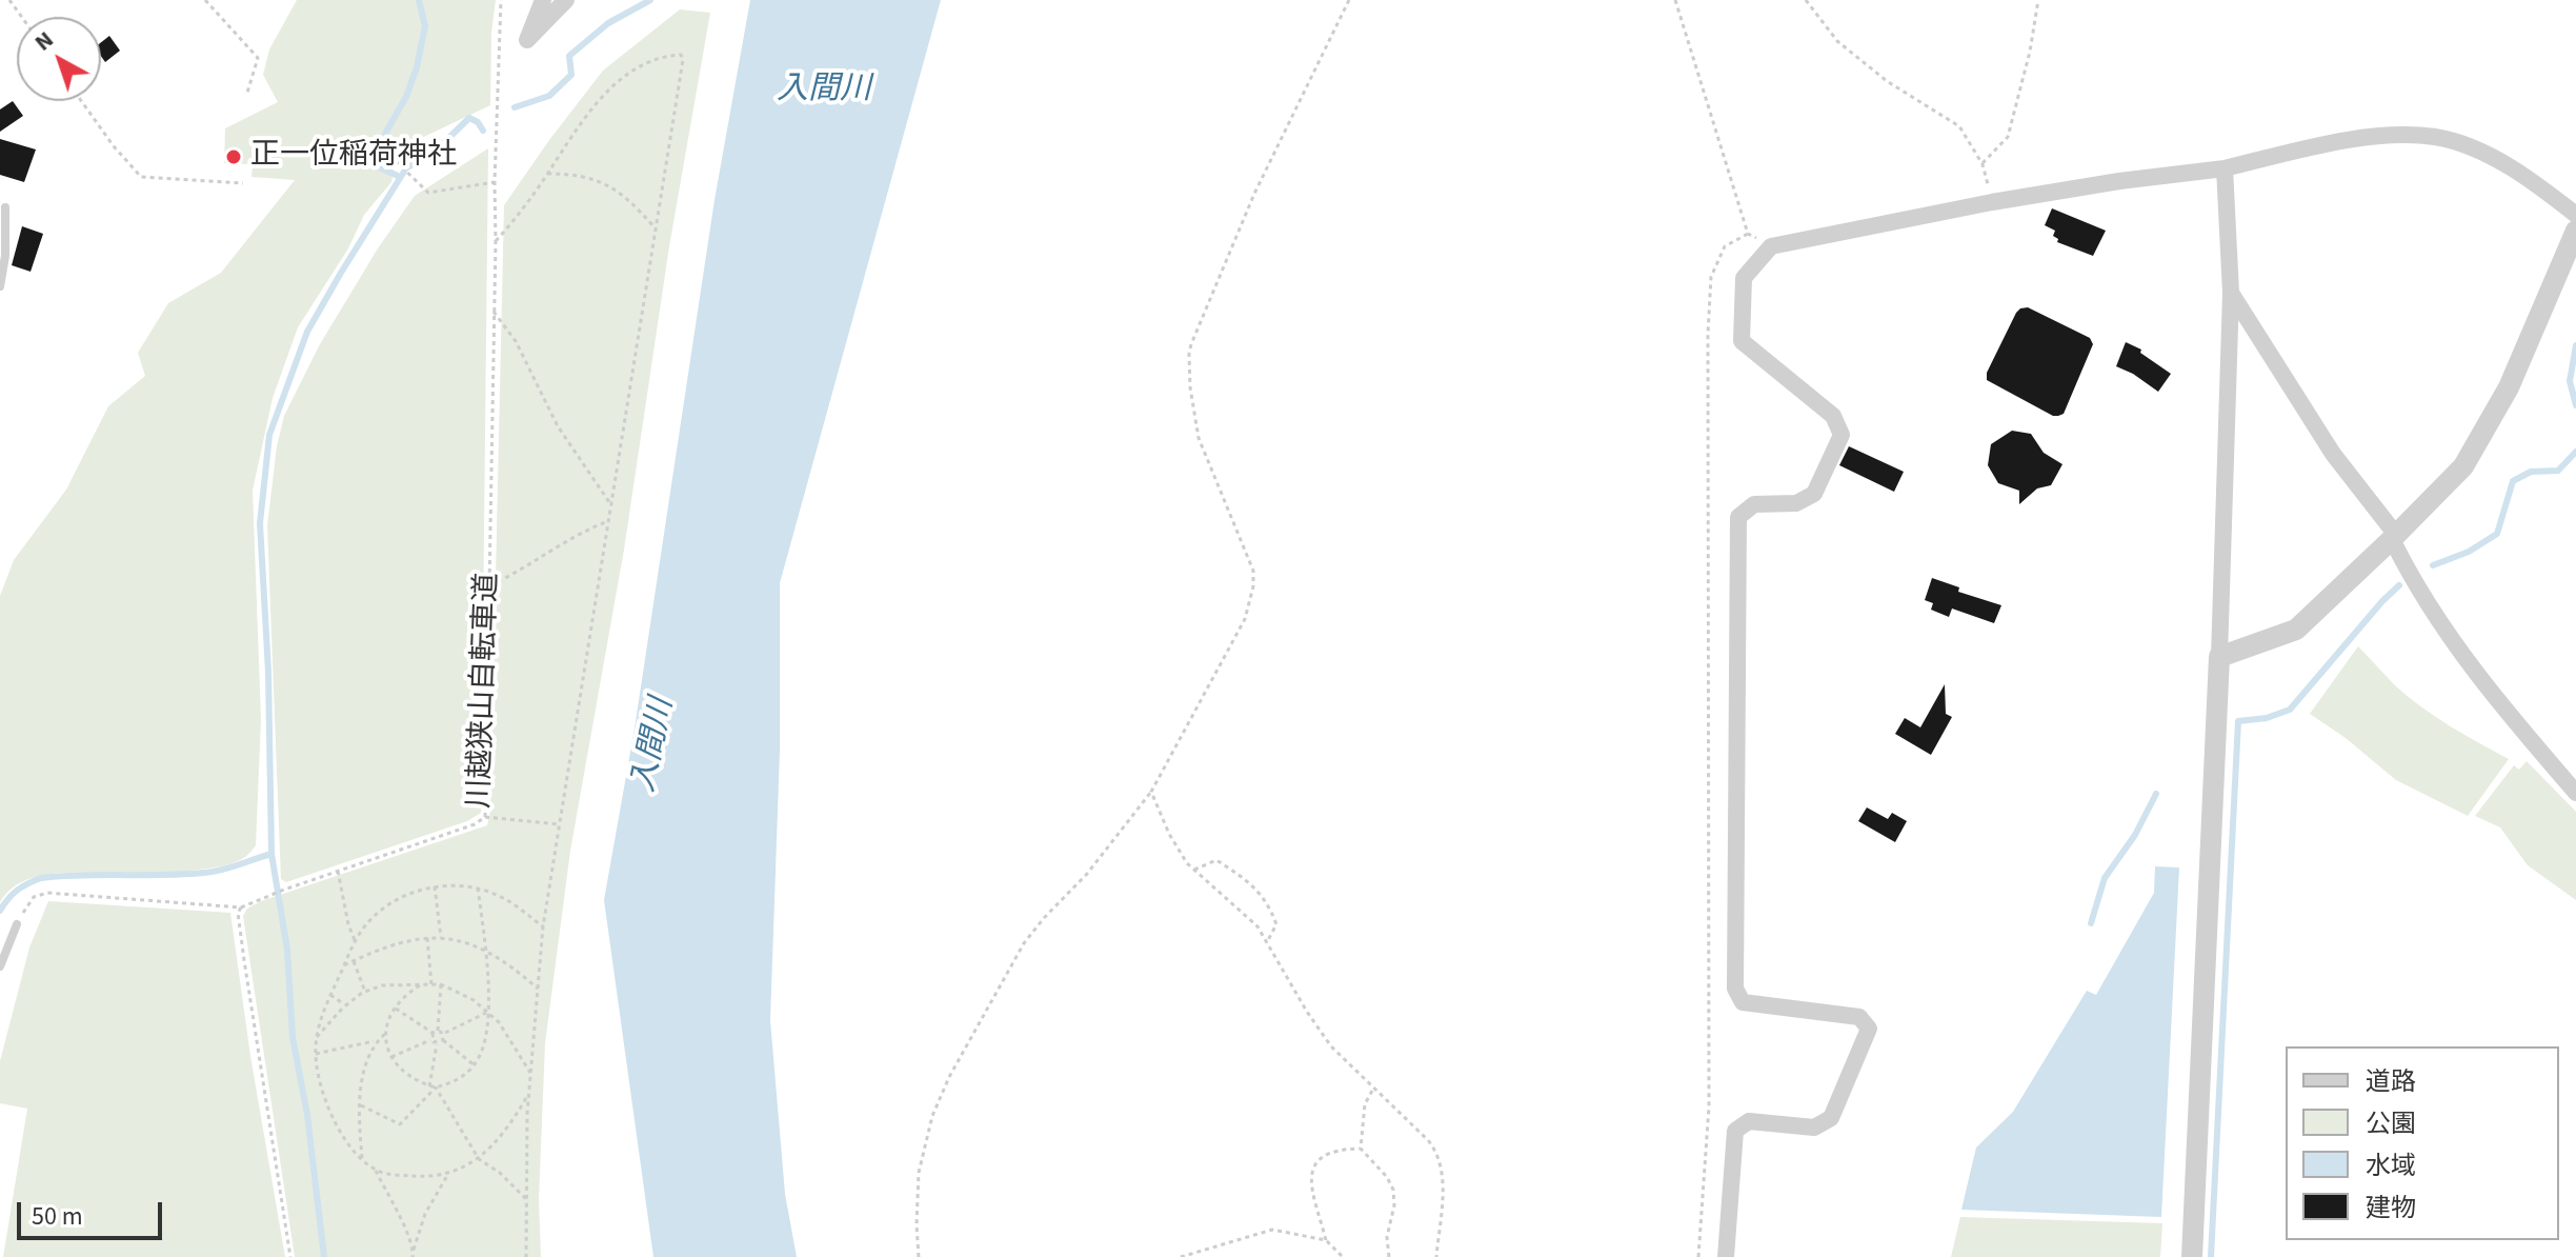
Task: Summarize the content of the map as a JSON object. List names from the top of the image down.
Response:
{
  "streets": {
    "path": ["川越狭山自転車道"]
  },
  "water": ["入間川"],
  "places": ["正一位稲荷神社"],
  "legend": [
    "道路",
    "公園",
    "水域",
    "建物"
  ],
  "scale_bar": "50 m",
  "north": "top left"
}
